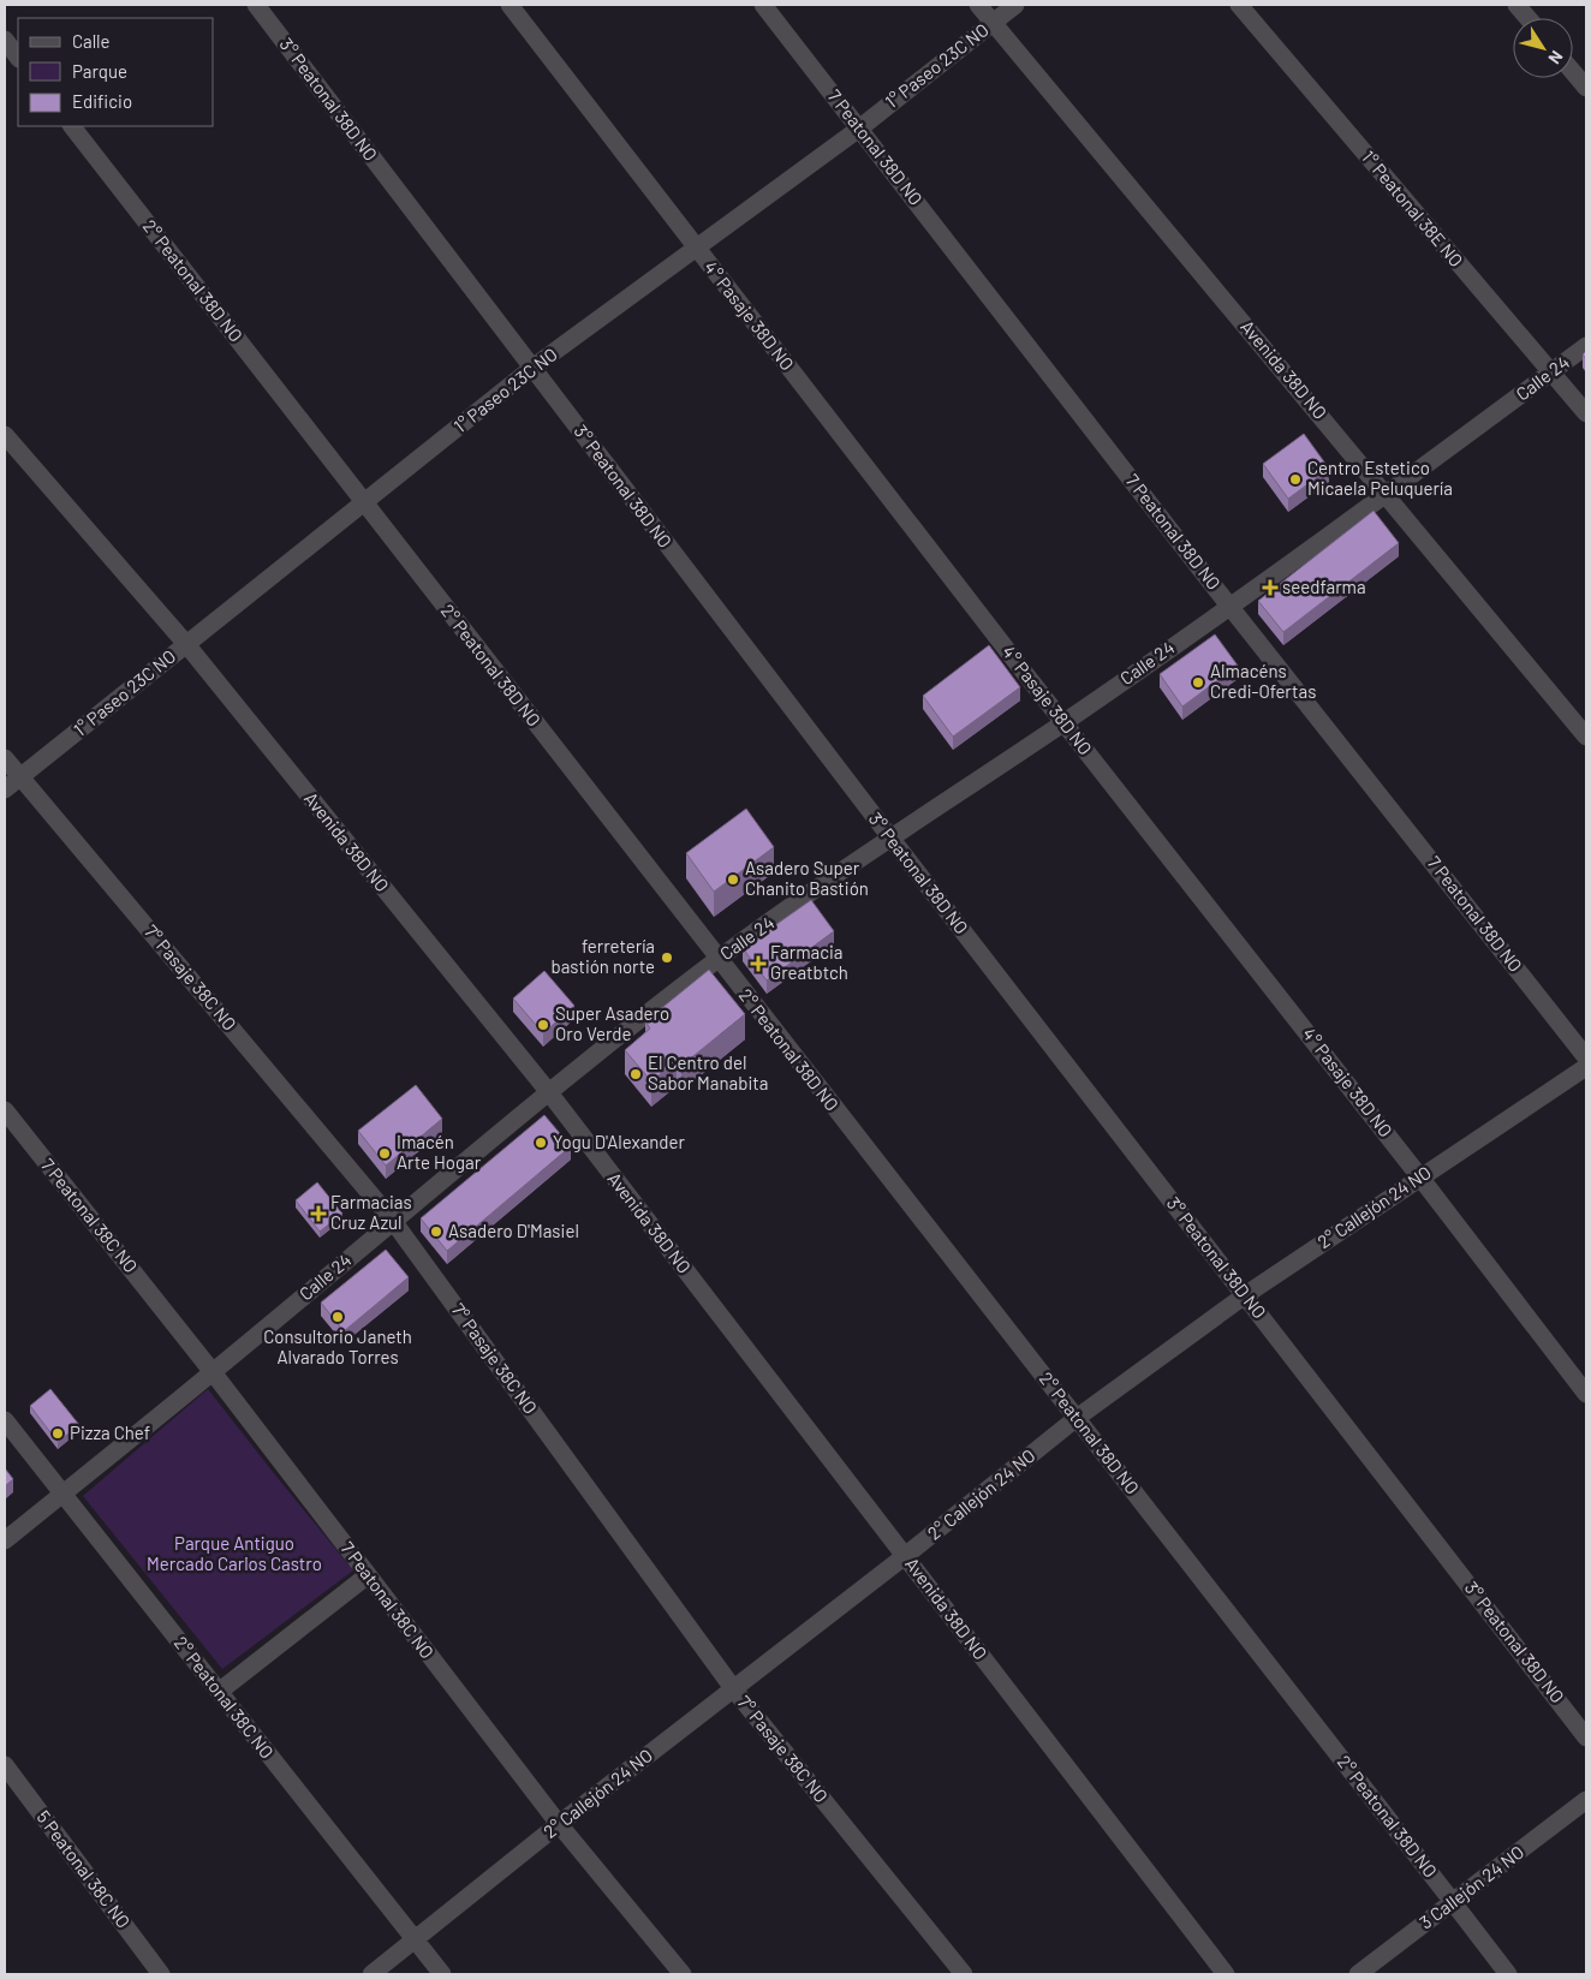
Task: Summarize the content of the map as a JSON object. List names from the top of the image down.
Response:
{
  "streets": {
    "street": [
      "1° Paseo 23C NO",
      "3° Peatonal 38D NO",
      "7 Peatonal 38D NO",
      "1° Peatonal 38E NO",
      "2° Peatonal 38D NO",
      "4° Pasaje 38D NO",
      "Avenida 38D NO",
      "Calle 24",
      "7° Pasaje 38C NO",
      "2° Callejón 24 NO",
      "7 Peatonal 38C NO",
      "2° Peatonal 38C NO",
      "5 Peatonal 38C NO",
      "3 Callejón 24 NO"
    ]
  },
  "crossings": [
    ["1° Paseo 23C NO", "3° Peatonal 38D NO"],
    ["1° Paseo 23C NO", "7 Peatonal 38D NO"],
    ["1° Paseo 23C NO", "2° Peatonal 38D NO"],
    ["1° Paseo 23C NO", "4° Pasaje 38D NO"],
    ["1° Paseo 23C NO", "Avenida 38D NO"],
    ["1° Paseo 23C NO", "7° Pasaje 38C NO"],
    ["3° Peatonal 38D NO", "Calle 24"],
    ["3° Peatonal 38D NO", "2° Callejón 24 NO"],
    ["7 Peatonal 38D NO", "Calle 24"],
    ["1° Peatonal 38E NO", "Calle 24"],
    ["2° Peatonal 38D NO", "Calle 24"],
    ["2° Peatonal 38D NO", "2° Callejón 24 NO"],
    ["2° Peatonal 38D NO", "3 Callejón 24 NO"],
    ["4° Pasaje 38D NO", "Calle 24"],
    ["4° Pasaje 38D NO", "2° Callejón 24 NO"],
    ["Avenida 38D NO", "Calle 24"],
    ["Avenida 38D NO", "2° Callejón 24 NO"],
    ["Calle 24", "7° Pasaje 38C NO"],
    ["Calle 24", "7 Peatonal 38C NO"],
    ["Calle 24", "2° Peatonal 38C NO"],
    ["7° Pasaje 38C NO", "2° Callejón 24 NO"],
    ["2° Callejón 24 NO", "7 Peatonal 38C NO"],
    ["2° Callejón 24 NO", "2° Peatonal 38C NO"]
  ],
  "parks": ["Parque Antiguo Mercado Carlos Castro"],
  "places": {
    "other": [
      "Centro Estetico Micaela Peluquería",
      "Almacéns Credi-Ofertas",
      "Asadero Super Chanito Bastión",
      "ferretería bastión norte",
      "Super Asadero Oro Verde",
      "El Centro del Sabor Manabita",
      "Yogu D'Alexander",
      "Imacén Arte Hogar",
      "Asadero D'Masiel",
      "Consultorio Janeth Alvarado Torres",
      "Pizza Chef"
    ],
    "health": ["seedfarma", "Farmacia Greatbtch", "Farmacias Cruz Azul"]
  },
  "legend": ["Calle", "Parque", "Edificio"],
  "north": "bottom right"
}
